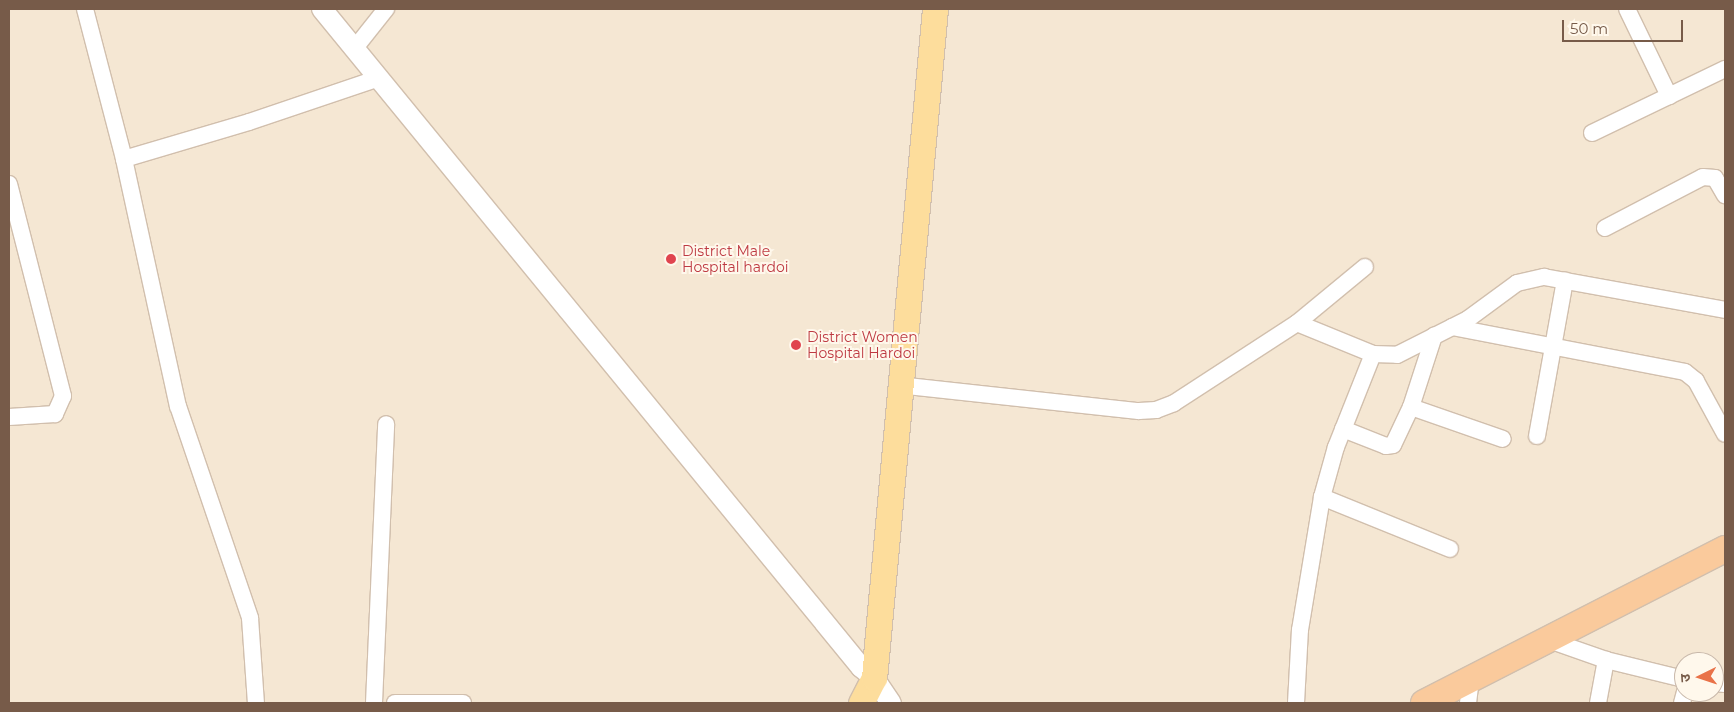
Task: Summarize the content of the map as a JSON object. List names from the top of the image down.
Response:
{
  "places": ["District Male Hospital hardoi", "District Women Hospital Hardoi"],
  "scale_bar": "50 m",
  "north": "left"
}
